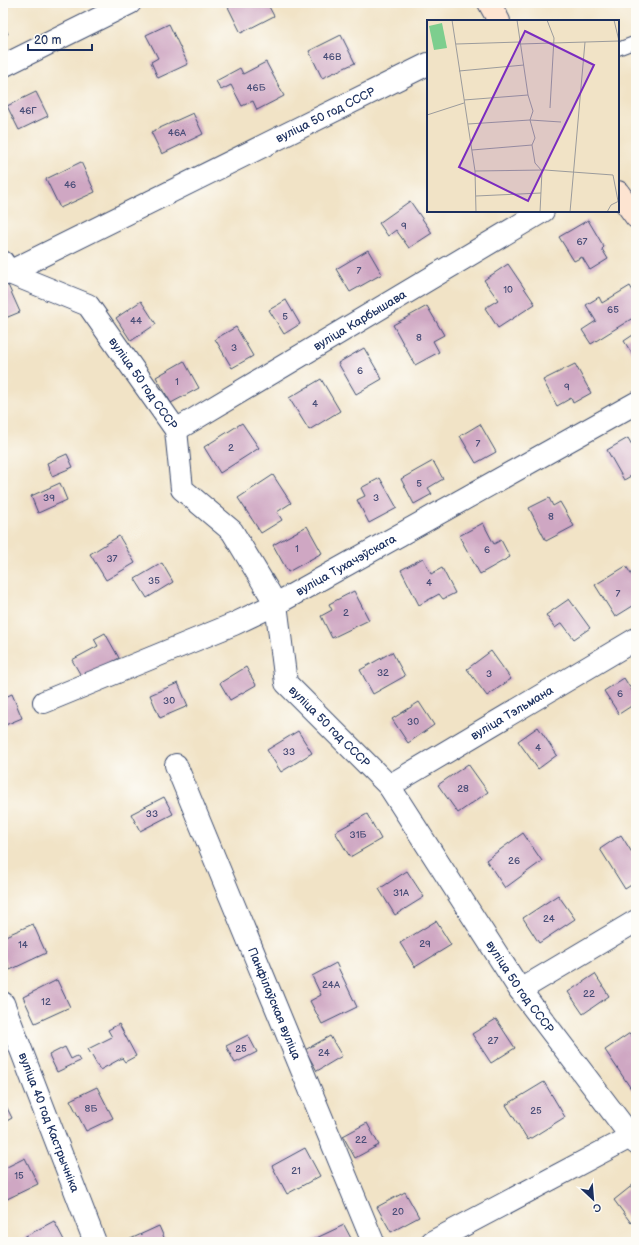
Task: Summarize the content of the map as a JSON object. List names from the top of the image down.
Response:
{
  "streets": {
    "street": [
      "вуліца 50 год СССР",
      "вуліца Карбышава",
      "вуліца Тухачэўскага",
      "вуліца Тэльмана",
      "Панфілаўская вуліца",
      "вуліца 40 год Кастрычніка"
    ]
  },
  "crossings": [
    ["вуліца 50 год СССР", "вуліца Карбышава"],
    ["вуліца 50 год СССР", "вуліца Тухачэўскага"],
    ["вуліца 50 год СССР", "вуліца Тэльмана"]
  ],
  "house_numbers": [
    "46В",
    "46Б",
    "46Г",
    "46А",
    "46",
    "9",
    "67",
    "7",
    "10",
    "65",
    "5",
    "44",
    "8",
    "3",
    "6",
    "1",
    "9",
    "4",
    "7",
    "2",
    "5",
    "39",
    "3",
    "8",
    "1",
    "6",
    "37",
    "35",
    "4",
    "7",
    "2",
    "32",
    "3",
    "6",
    "30",
    "30",
    "4",
    "33",
    "28",
    "33",
    "31Б",
    "26",
    "31А",
    "24",
    "29",
    "14",
    "24А",
    "22",
    "12",
    "27",
    "25",
    "24",
    "8Б",
    "25",
    "22",
    "21",
    "15",
    "20"
  ],
  "scale_bar": "20 m",
  "north": "bottom right"
}
